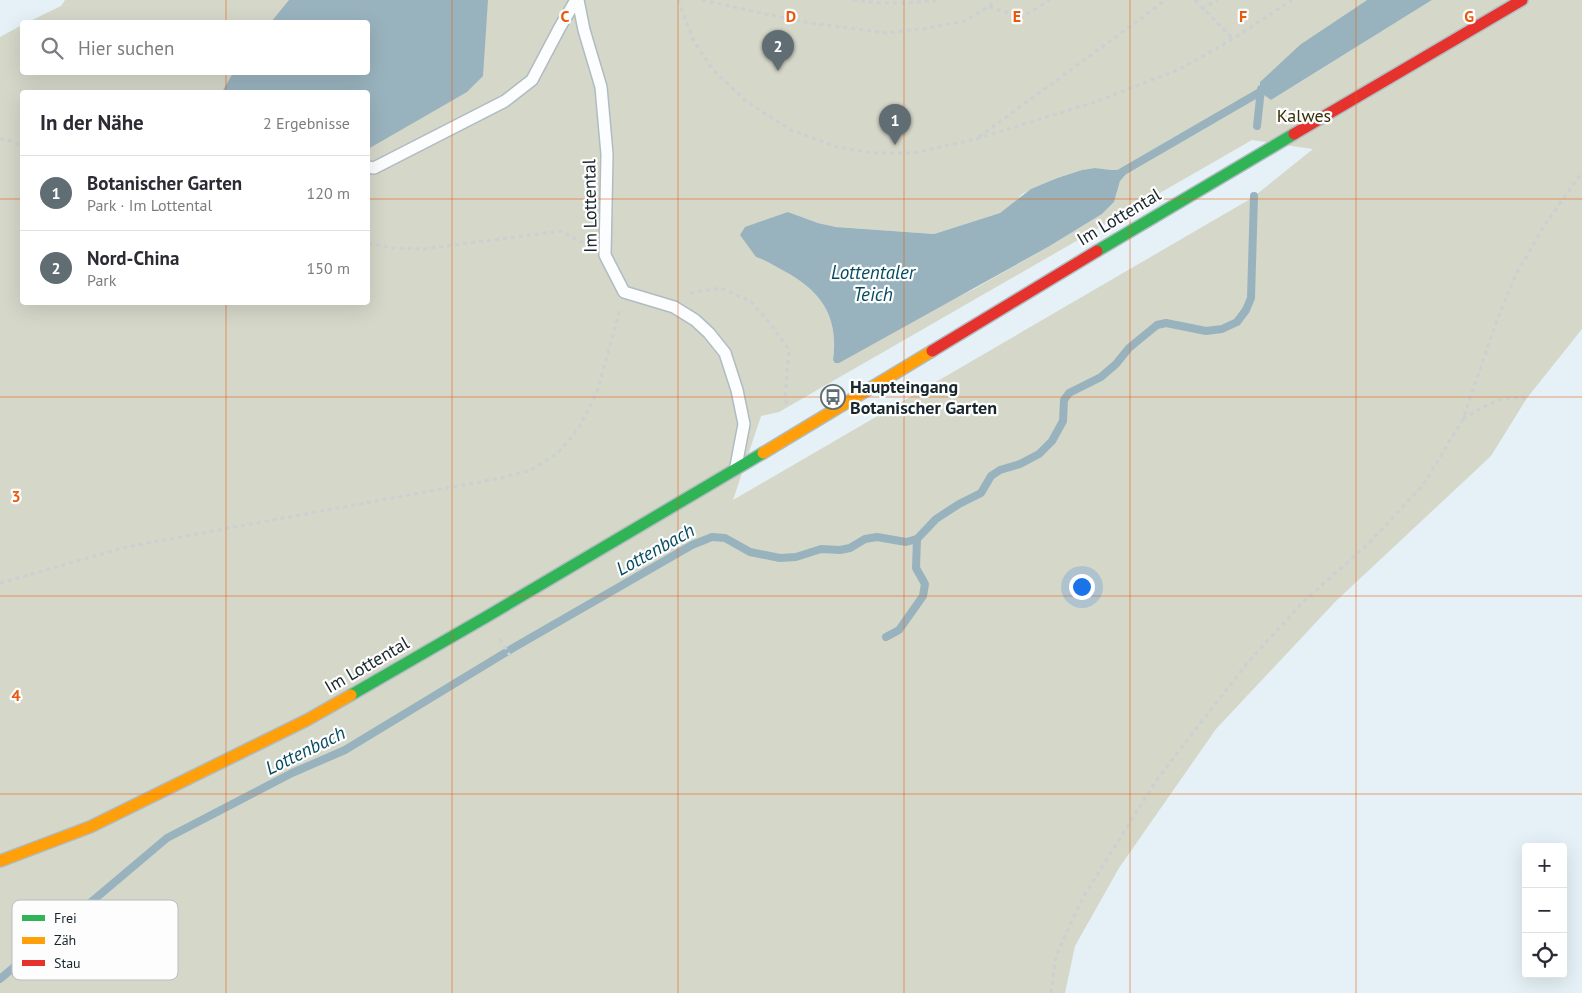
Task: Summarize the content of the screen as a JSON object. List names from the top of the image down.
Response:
{
  "streets": {
    "street": ["Im Lottental"]
  },
  "water": ["Lottentaler Teich", "Lottenbach"],
  "parks": ["Kalwes"],
  "places": {
    "bus stop": ["Haupteingang Botanischer Garten"]
  },
  "legend": ["Frei", "Zäh", "Stau"],
  "page": {
    "search": "Hier suchen",
    "pins": ["2", "1"],
    "heading": ["In der Nähe", "2 Ergebnisse"],
    "list": [
      {
        "mark": "1",
        "name": "Botanischer Garten",
        "note": "Park · Im Lottental",
        "value": "120 m"
      },
      {
        "mark": "2",
        "name": "Nord-China",
        "note": "Park",
        "value": "150 m"
      }
    ],
    "map_buttons": ["+", "−"]
  },
  "grid": {
    "columns": [
      "C",
      "D",
      "E",
      "F",
      "G"
    ],
    "rows": ["3", "4"]
  }
}
